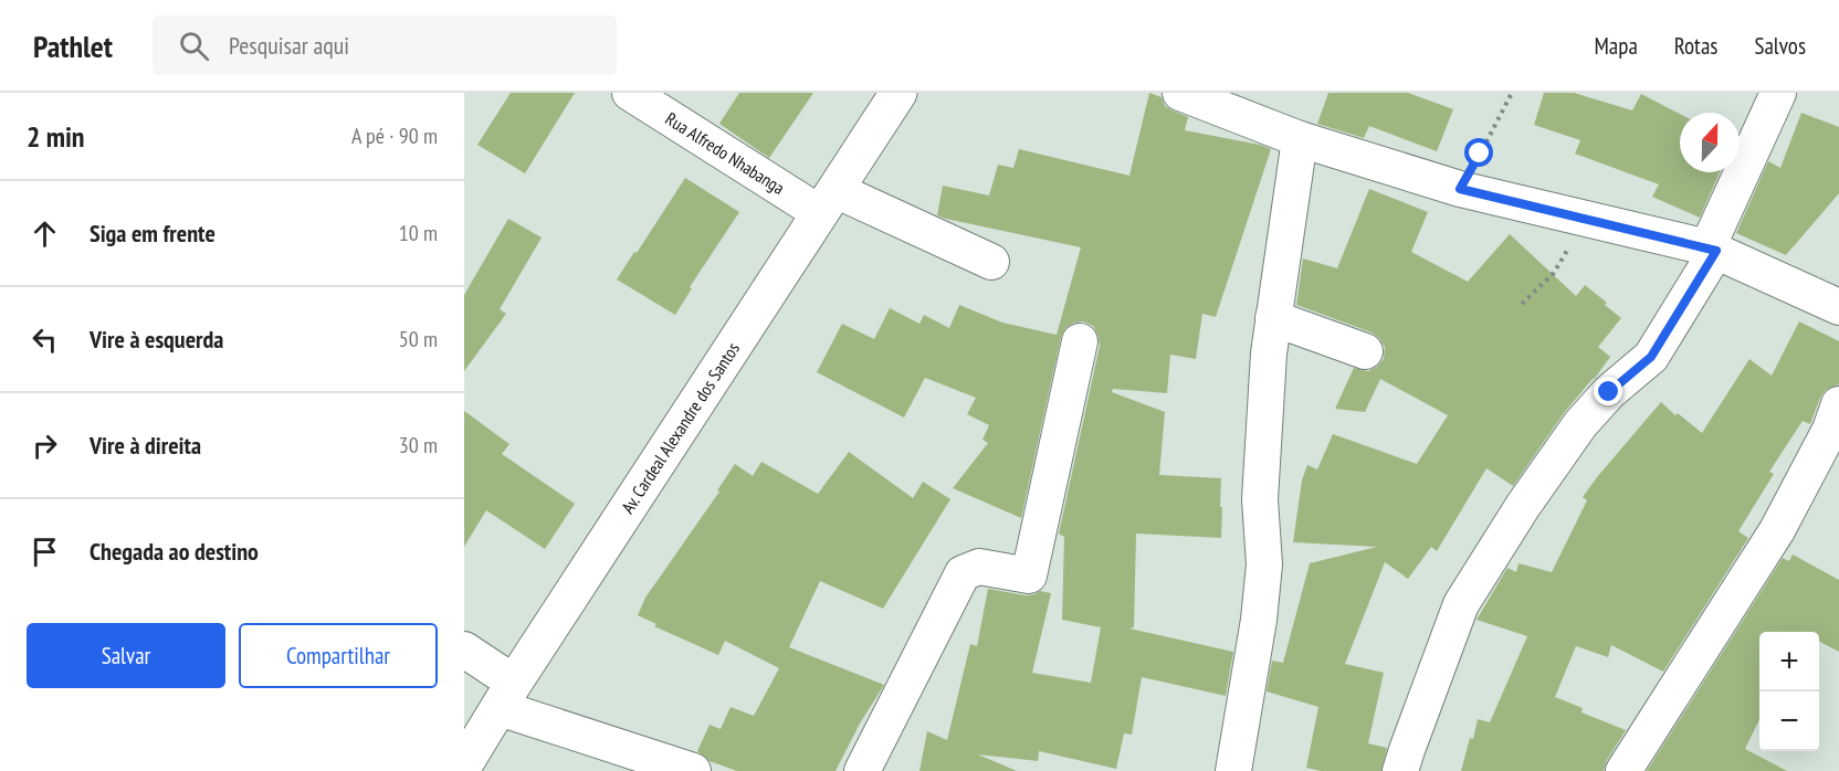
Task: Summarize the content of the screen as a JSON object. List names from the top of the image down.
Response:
{
  "streets": {
    "street": ["Rua Alfredo Nhabanga", "Av. Cardeal Alexandre dos Santos"]
  },
  "crossings": [
    ["Rua Alfredo Nhabanga", "Av. Cardeal Alexandre dos Santos"]
  ],
  "north": "top",
  "page": {
    "header": "Pathlet",
    "search": "Pesquisar aqui",
    "nav": ["Mapa", "Rotas", "Salvos"],
    "heading": ["2 min", "A pé · 90 m"],
    "list": [
      ["Siga em frente", "10 m"],
      ["Vire à esquerda", "50 m"],
      ["Vire à direita", "30 m"],
      "Chegada ao destino"
    ],
    "buttons": ["Salvar", "Compartilhar"],
    "map_buttons": ["+", "−"]
  }
}
